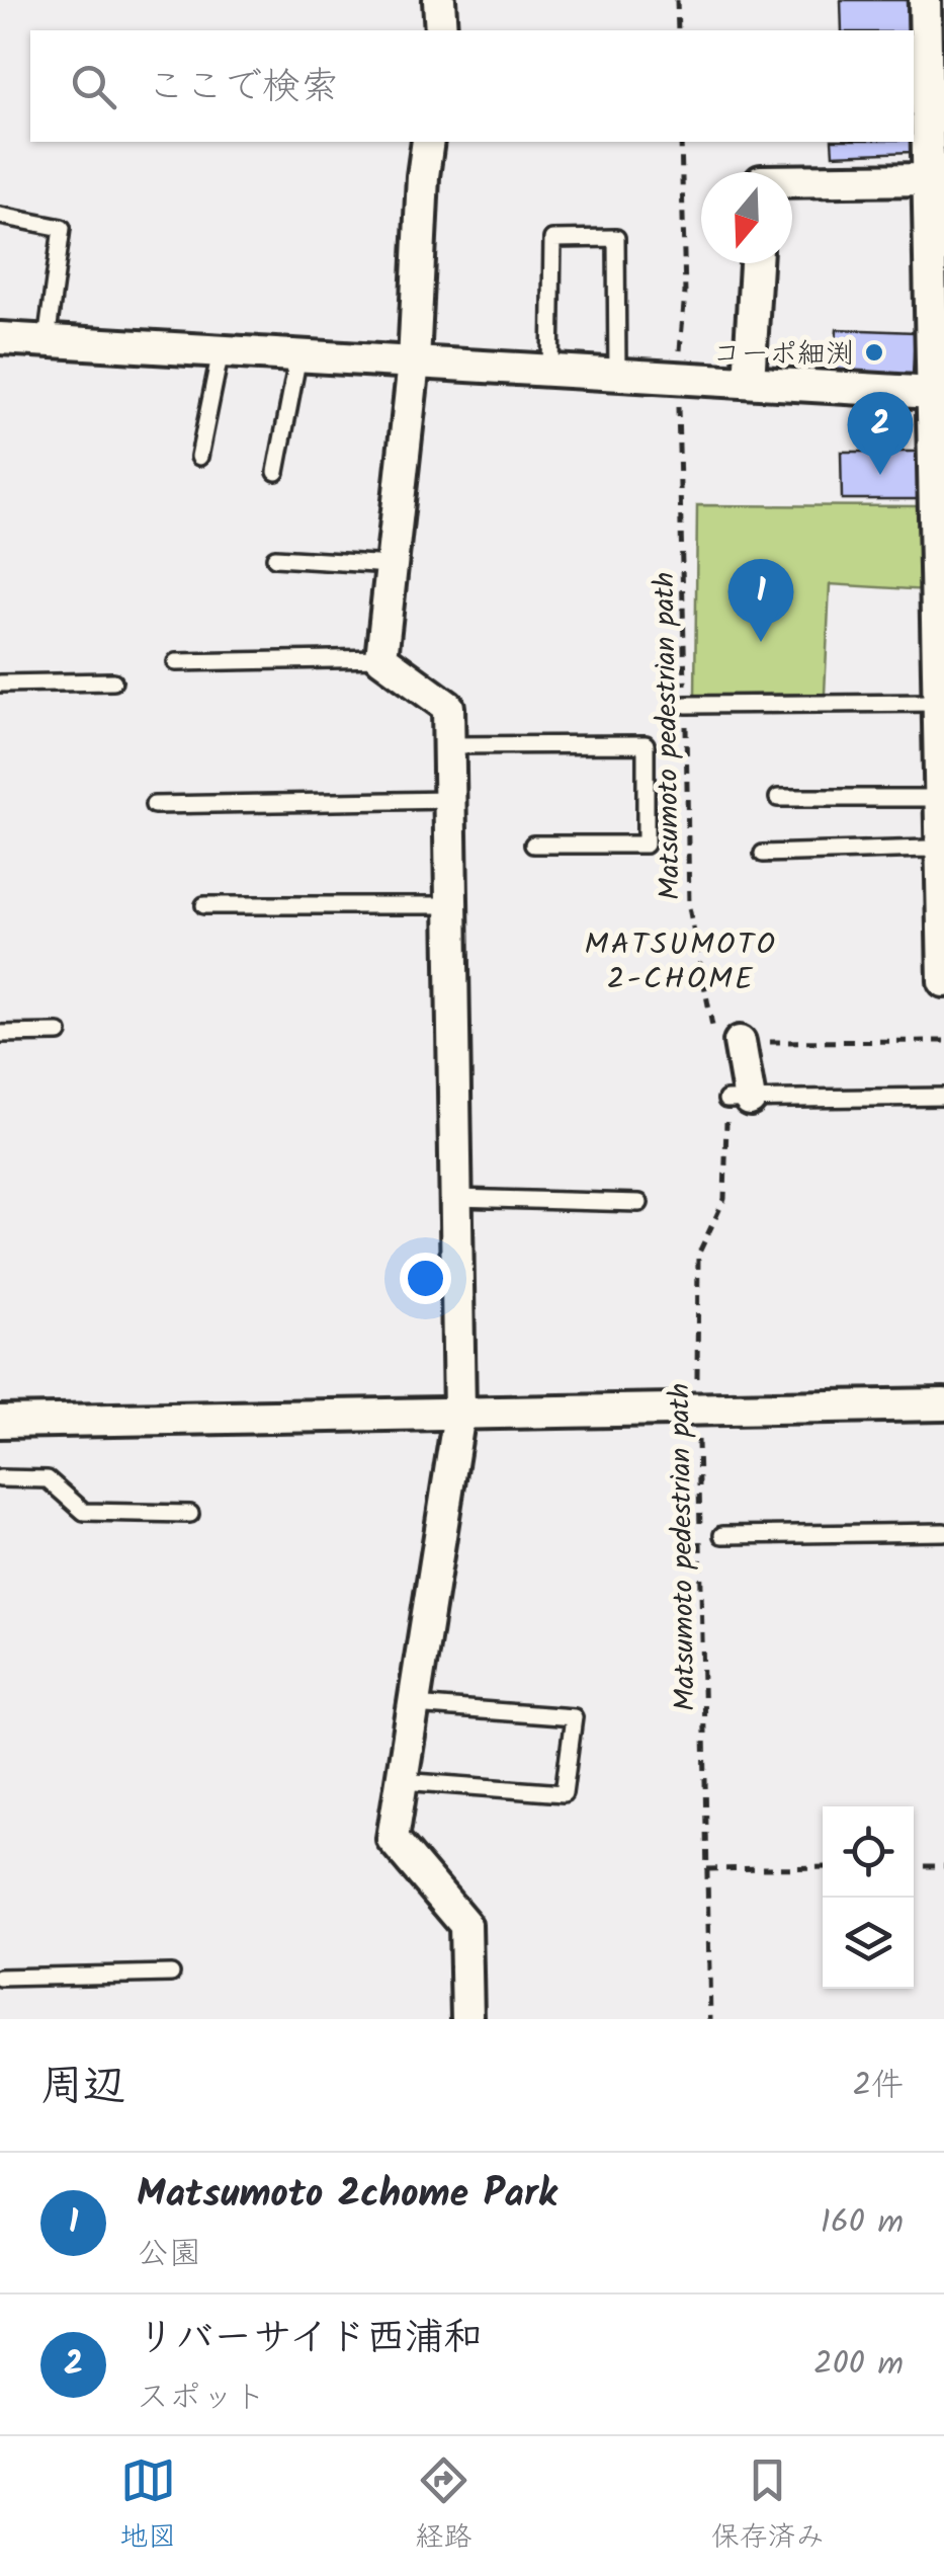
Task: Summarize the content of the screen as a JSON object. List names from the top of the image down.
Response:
{
  "streets": {
    "path": ["Matsumoto pedestrian path"]
  },
  "districts": ["MATSUMOTO 2-CHOME"],
  "places": ["コーポ細渕"],
  "north": "bottom",
  "page": {
    "search": "ここで検索",
    "pins": ["2", "1"],
    "heading": ["周辺", "2件"],
    "list": [
      {
        "mark": "1",
        "name": "Matsumoto 2chome Park",
        "note": "公園",
        "value": "160 m"
      },
      {
        "mark": "2",
        "name": "リバーサイド西浦和",
        "note": "スポット",
        "value": "200 m"
      }
    ],
    "nav": ["地図", "経路", "保存済み"]
  }
}
